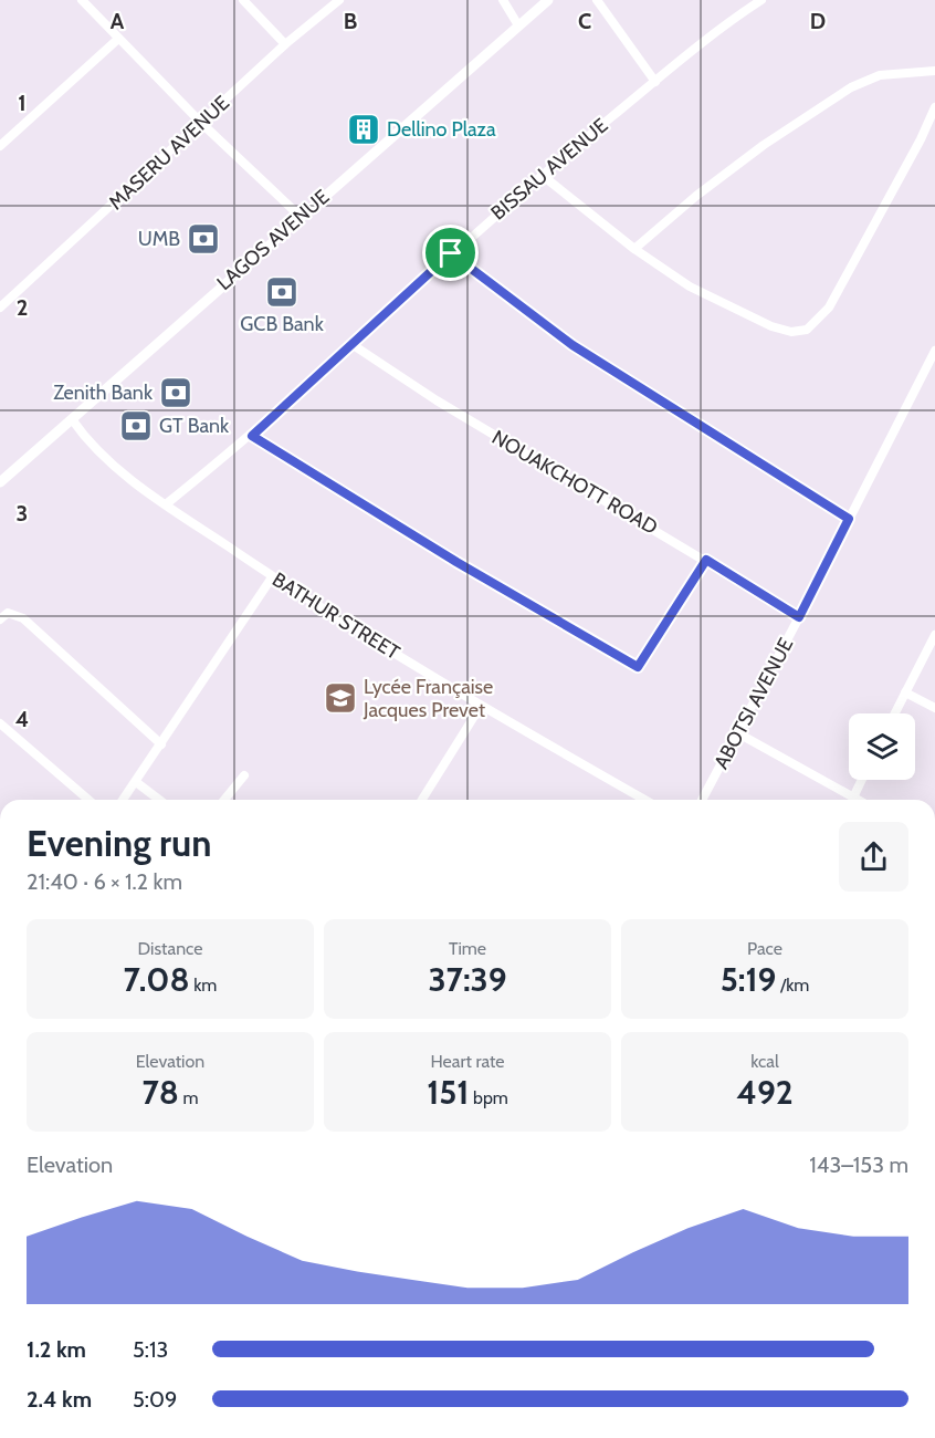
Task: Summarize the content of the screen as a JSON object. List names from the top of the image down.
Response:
{
  "streets": {
    "street": [
      "MASERU AVENUE",
      "BISSAU AVENUE",
      "LAGOS AVENUE",
      "NOUAKCHOTT ROAD",
      "BATHUR STREET",
      "ABOTSI AVENUE"
    ]
  },
  "crossings": [
    ["BISSAU AVENUE", "NOUAKCHOTT ROAD"],
    ["BISSAU AVENUE", "BATHUR STREET"],
    ["LAGOS AVENUE", "BATHUR STREET"],
    ["NOUAKCHOTT ROAD", "ABOTSI AVENUE"]
  ],
  "places": {
    "building": ["Dellino Plaza"],
    "bank": [
      "UMB",
      "GCB Bank",
      "Zenith Bank",
      "GT Bank"
    ],
    "school or university": ["Lycée Française Jacques Prevet"]
  },
  "page": {
    "heading": ["Evening run", "21:40 · 6 × 1.2 km"],
    "stats": [
      ["Distance", "7.08 km"],
      ["Time", "37:39"],
      ["Pace", "5:19 /km"],
      ["Elevation", "78 m"],
      ["Heart rate", "151 bpm"],
      ["kcal", "492"]
    ],
    "chart": ["Elevation", "143–153 m"],
    "list": [
      {
        "name": "1.2 km",
        "note": "5:13"
      },
      {
        "name": "2.4 km",
        "note": "5:09"
      }
    ]
  },
  "grid": {
    "columns": [
      "A",
      "B",
      "C",
      "D"
    ],
    "rows": [
      "1",
      "2",
      "3",
      "4"
    ]
  }
}
